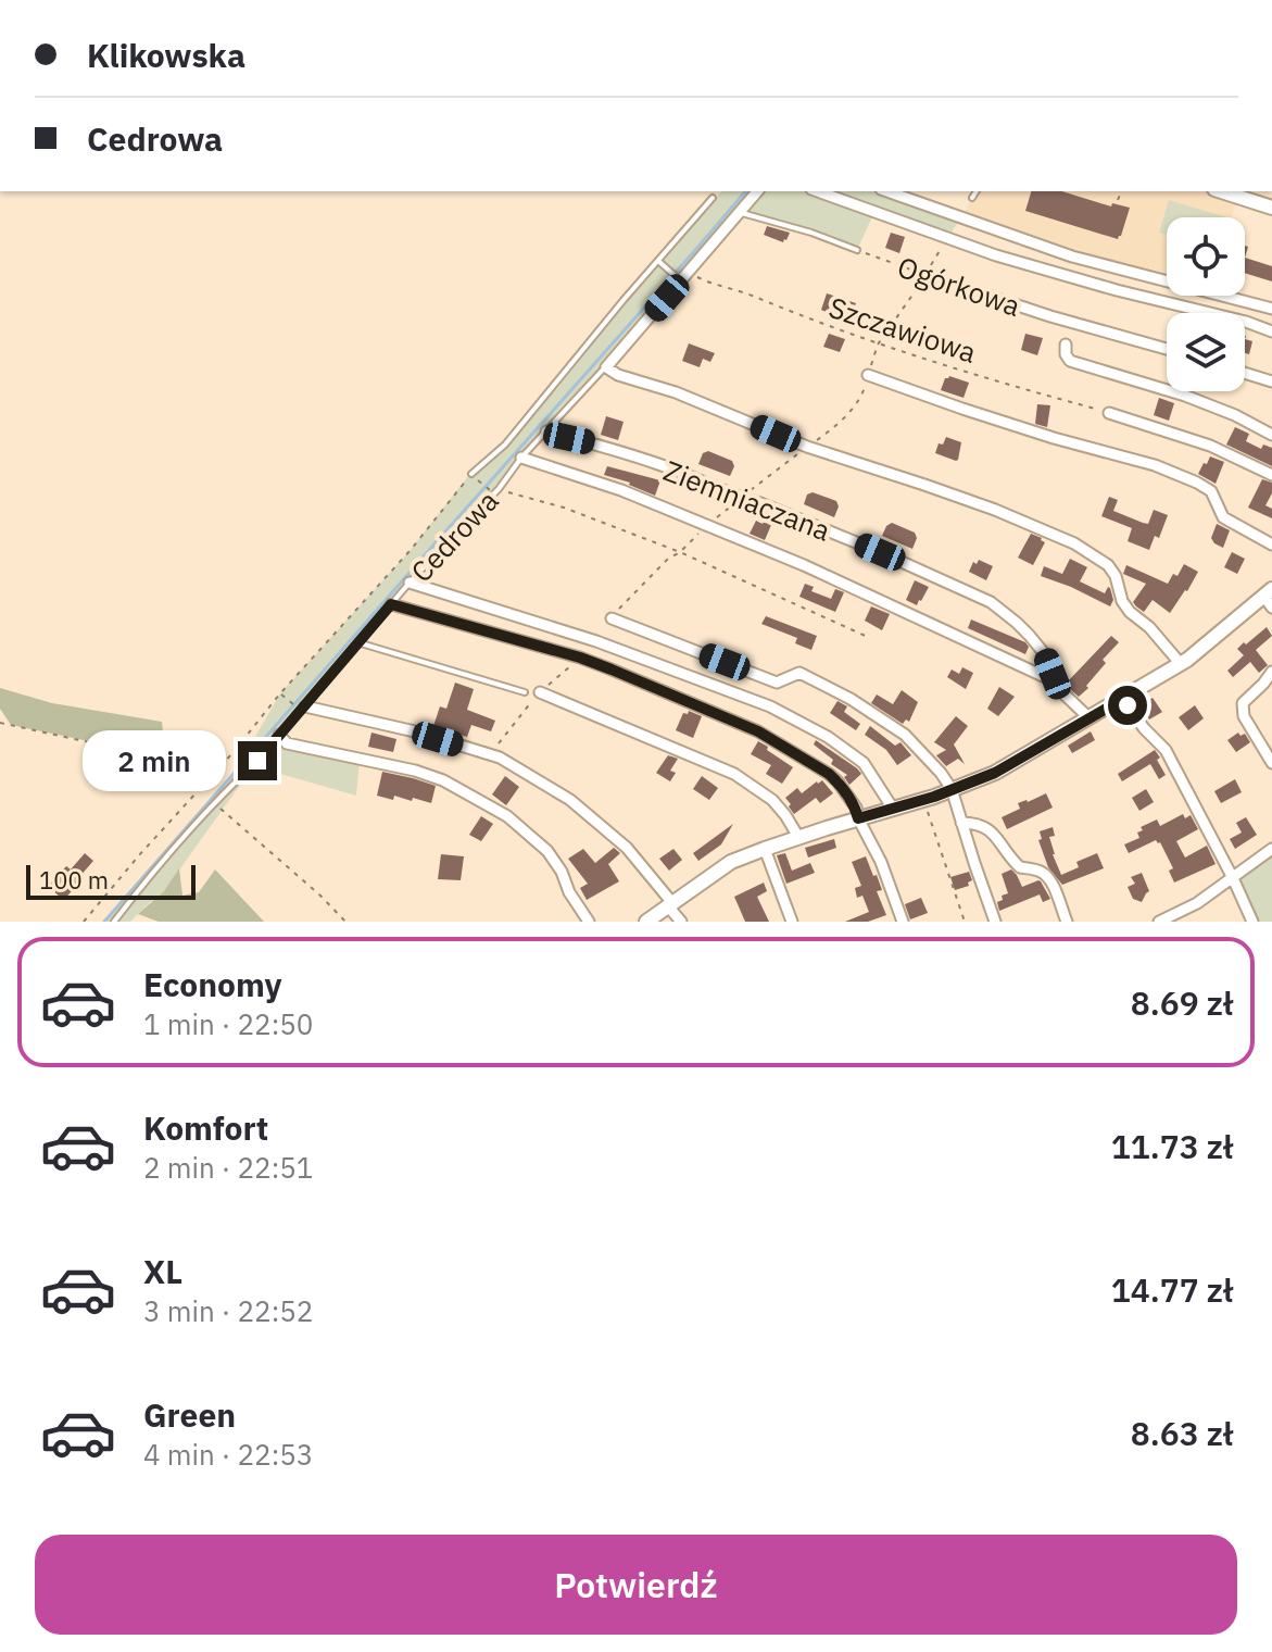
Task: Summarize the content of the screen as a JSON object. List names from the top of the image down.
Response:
{
  "streets": {
    "street": ["Ogórkowa", "Ziemniaczana", "Cedrowa"],
    "path": ["Szczawiowa"]
  },
  "crossings": [
    ["Szczawiowa", "Cedrowa"],
    ["Ziemniaczana", "Cedrowa"]
  ],
  "scale_bar": "100 m",
  "page": {
    "banner": ["Klikowska", "Cedrowa"],
    "bubble": "2 min",
    "scale": "100 m",
    "list": [
      {
        "name": "Economy",
        "note": "1 min · 22:50",
        "value": "8.69 zł"
      },
      {
        "name": "Komfort",
        "note": "2 min · 22:51",
        "value": "11.73 zł"
      },
      {
        "name": "XL",
        "note": "3 min · 22:52",
        "value": "14.77 zł"
      },
      {
        "name": "Green",
        "note": "4 min · 22:53",
        "value": "8.63 zł"
      }
    ],
    "buttons": "Potwierdź"
  }
}
